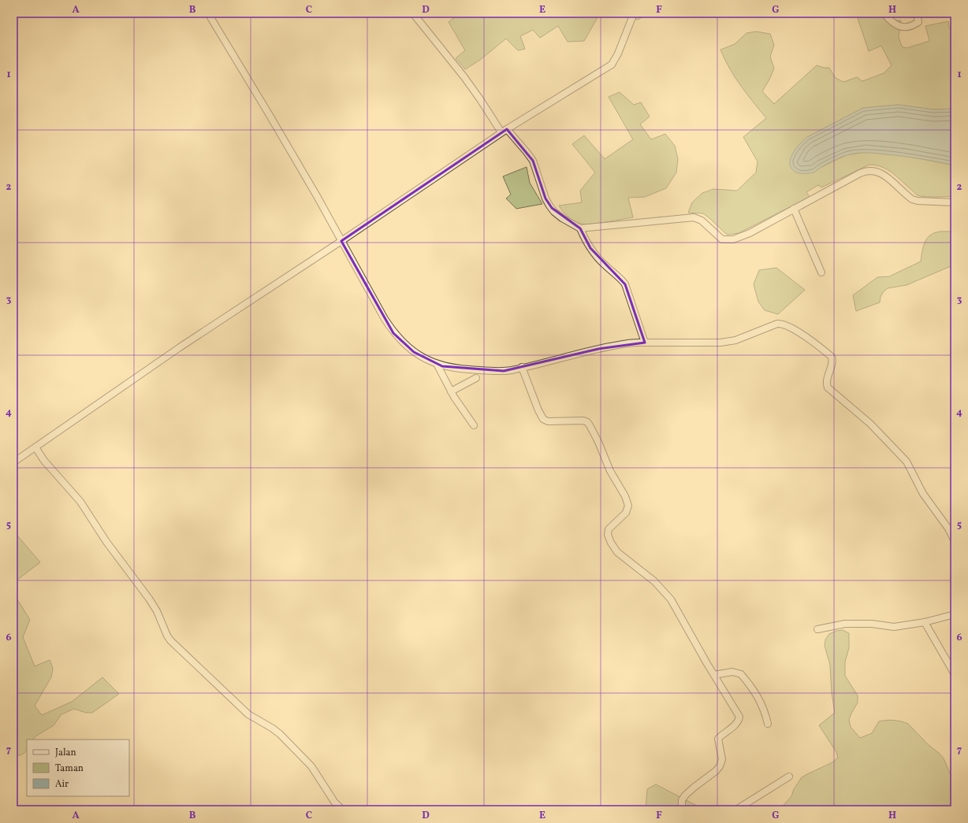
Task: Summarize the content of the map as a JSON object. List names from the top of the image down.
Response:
{
  "legend": ["Jalan", "Taman", "Air"],
  "grid": {
    "columns": [
      "A",
      "B",
      "C",
      "D",
      "E",
      "F",
      "G",
      "H"
    ],
    "rows": [
      "1",
      "2",
      "3",
      "4",
      "5",
      "6",
      "7"
    ]
  }
}
